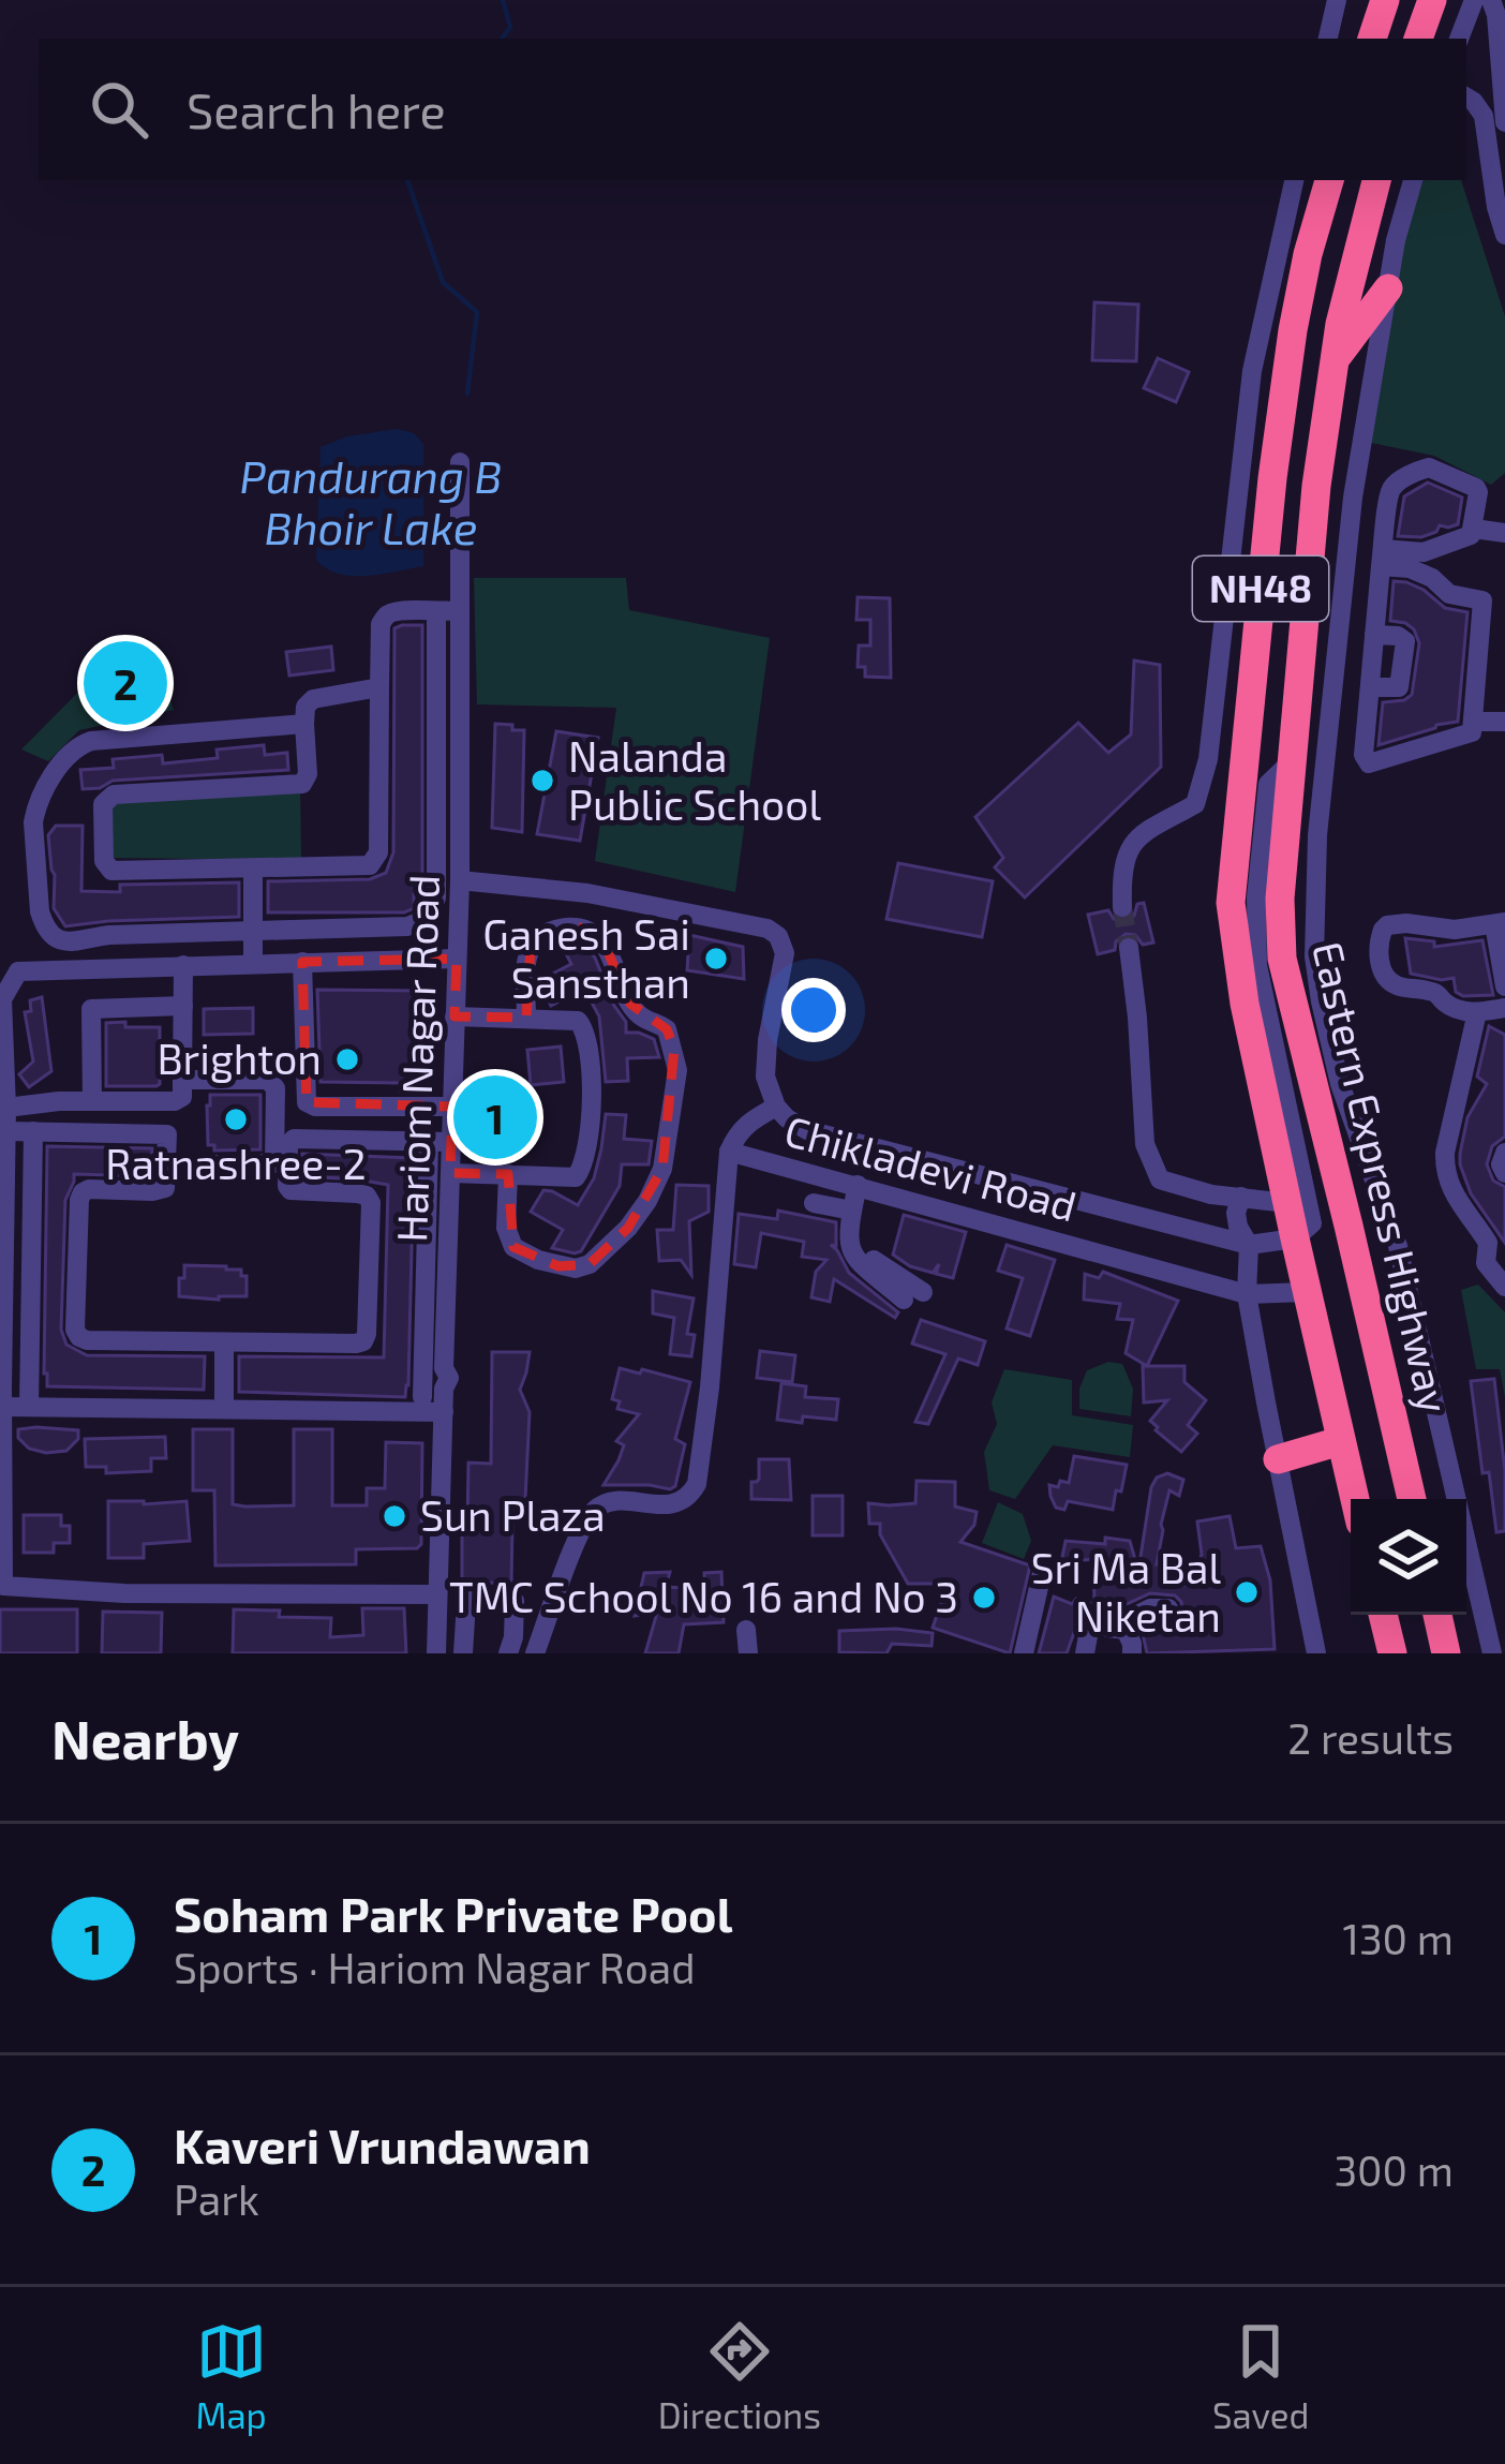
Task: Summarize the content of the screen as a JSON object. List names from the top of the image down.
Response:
{
  "streets": {
    "highway": ["NH48", "Eastern Express Highway"],
    "street": ["Hariom Nagar Road", "Chikladevi Road"]
  },
  "crossings": [
    ["NH48", "Chikladevi Road"]
  ],
  "water": ["Pandurang B Bhoir Lake"],
  "places": [
    "Nalanda Public School",
    "Ganesh Sai Sansthan",
    "Brighton",
    "Ratnashree-2",
    "Sun Plaza",
    "Sri Ma Bal Niketan",
    "TMC School No 16 and No 3"
  ],
  "page": {
    "search": "Search here",
    "pins": ["2", "1"],
    "heading": ["Nearby", "2 results"],
    "list": [
      {
        "mark": "1",
        "name": "Soham Park Private Pool",
        "note": "Sports · Hariom Nagar Road",
        "value": "130 m"
      },
      {
        "mark": "2",
        "name": "Kaveri Vrundawan",
        "note": "Park",
        "value": "300 m"
      }
    ],
    "nav": ["Map", "Directions", "Saved"]
  }
}
